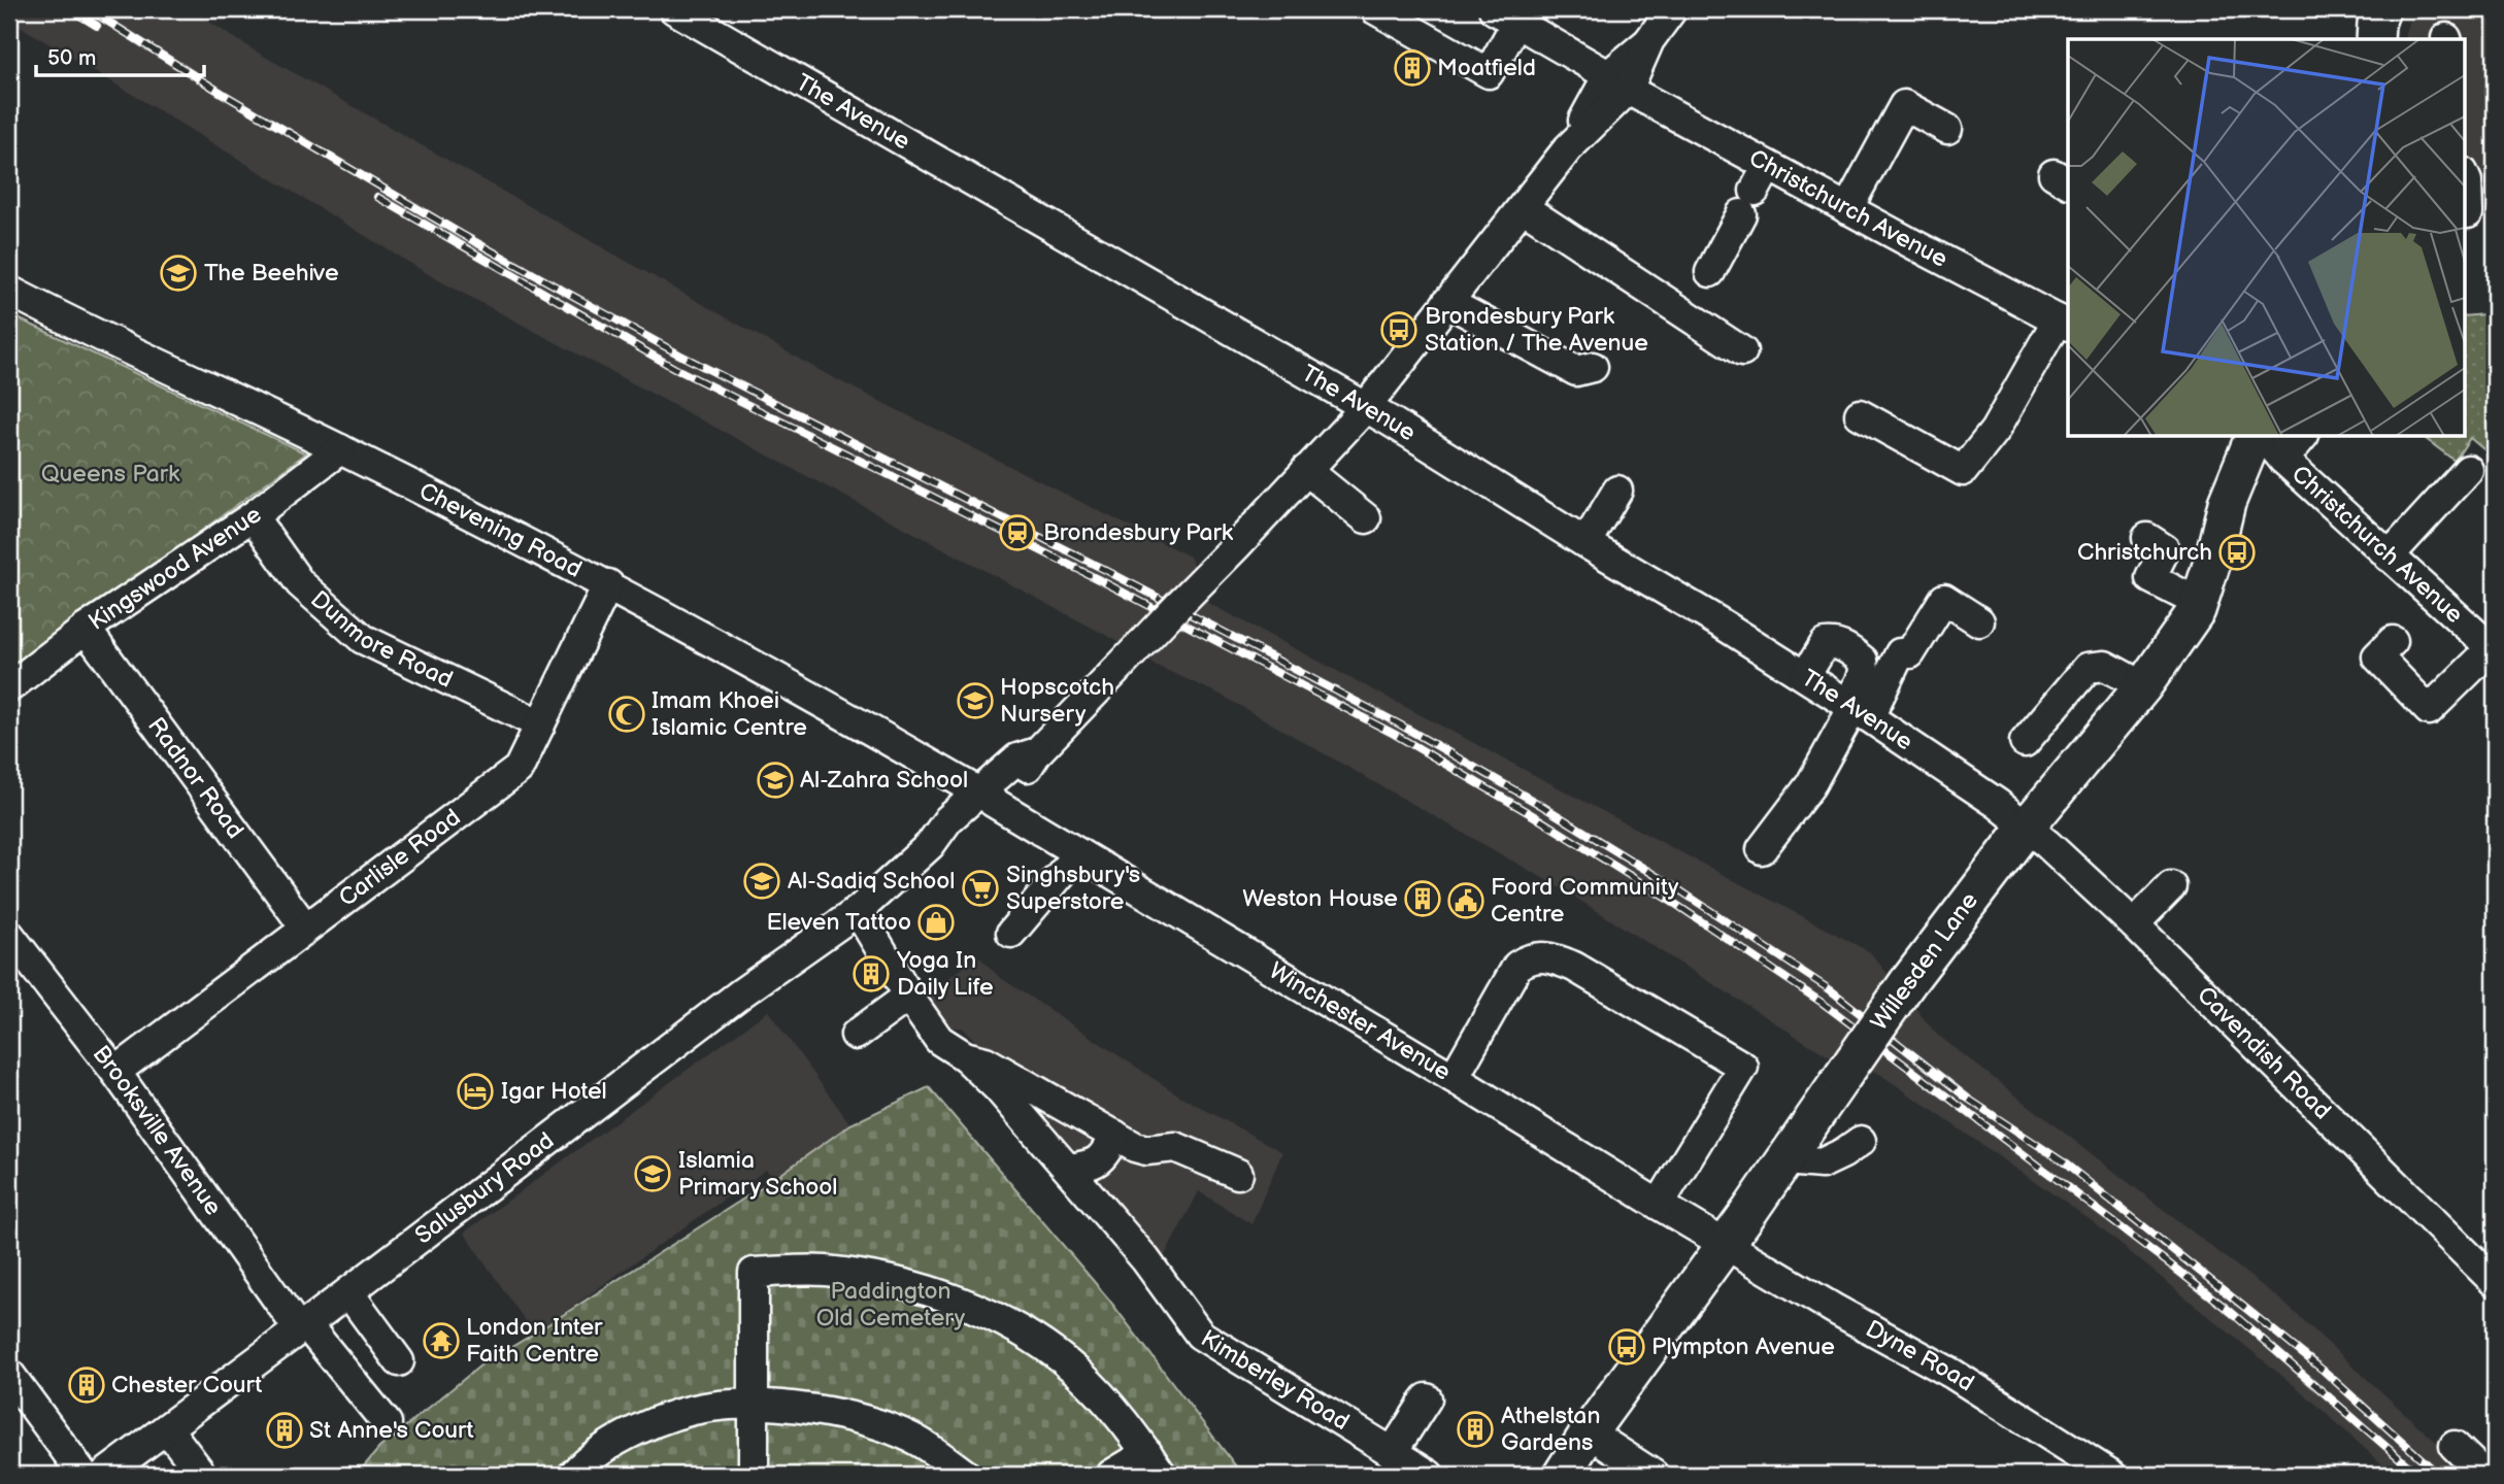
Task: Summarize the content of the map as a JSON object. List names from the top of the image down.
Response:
{
  "streets": {
    "main road": ["Willesden Lane"],
    "street": [
      "The Avenue",
      "Christchurch Avenue",
      "Chevening Road",
      "Kingswood Avenue",
      "Dunmore Road",
      "Radnor Road",
      "Carlisle Road",
      "Winchester Avenue",
      "Cavendish Road",
      "Brooksville Avenue",
      "Salusbury Road",
      "Dyne Road",
      "Kimberley Road"
    ]
  },
  "crossings": [
    ["The Avenue", "Willesden Lane"],
    ["The Avenue", "Cavendish Road"],
    ["Chevening Road", "Kingswood Avenue"],
    ["Chevening Road", "Carlisle Road"],
    ["Chevening Road", "Winchester Avenue"],
    ["Chevening Road", "Salusbury Road"],
    ["Kingswood Avenue", "Dunmore Road"],
    ["Kingswood Avenue", "Radnor Road"],
    ["Dunmore Road", "Carlisle Road"],
    ["Radnor Road", "Carlisle Road"],
    ["Carlisle Road", "Brooksville Avenue"],
    ["Willesden Lane", "Winchester Avenue"],
    ["Willesden Lane", "Cavendish Road"],
    ["Willesden Lane", "Dyne Road"],
    ["Winchester Avenue", "Salusbury Road"],
    ["Winchester Avenue", "Dyne Road"],
    ["Brooksville Avenue", "Salusbury Road"]
  ],
  "parks": ["Queens Park", "Paddington Old Cemetery"],
  "places": {
    "building": [
      "Moatfield",
      "Weston House",
      "Yoga In Daily Life",
      "Chester Court",
      "Athelstan Gardens",
      "St Anne's Court"
    ],
    "school or university": [
      "The Beehive",
      "Hopscotch Nursery",
      "Al-Zahra School",
      "Al-Sadiq School",
      "Islamia Primary School"
    ],
    "bus stop": ["Brondesbury Park Station / The Avenue", "Christchurch", "Plympton Avenue"],
    "station": ["Brondesbury Park"],
    "mosque": ["Imam Khoei Islamic Centre"],
    "supermarket": ["Singhsbury's Superstore"],
    "public building": ["Foord Community Centre"],
    "shop": ["Eleven Tattoo"],
    "hotel": ["Igar Hotel"],
    "temple": ["London Inter Faith Centre"]
  },
  "scale_bar": "50 m"
}
